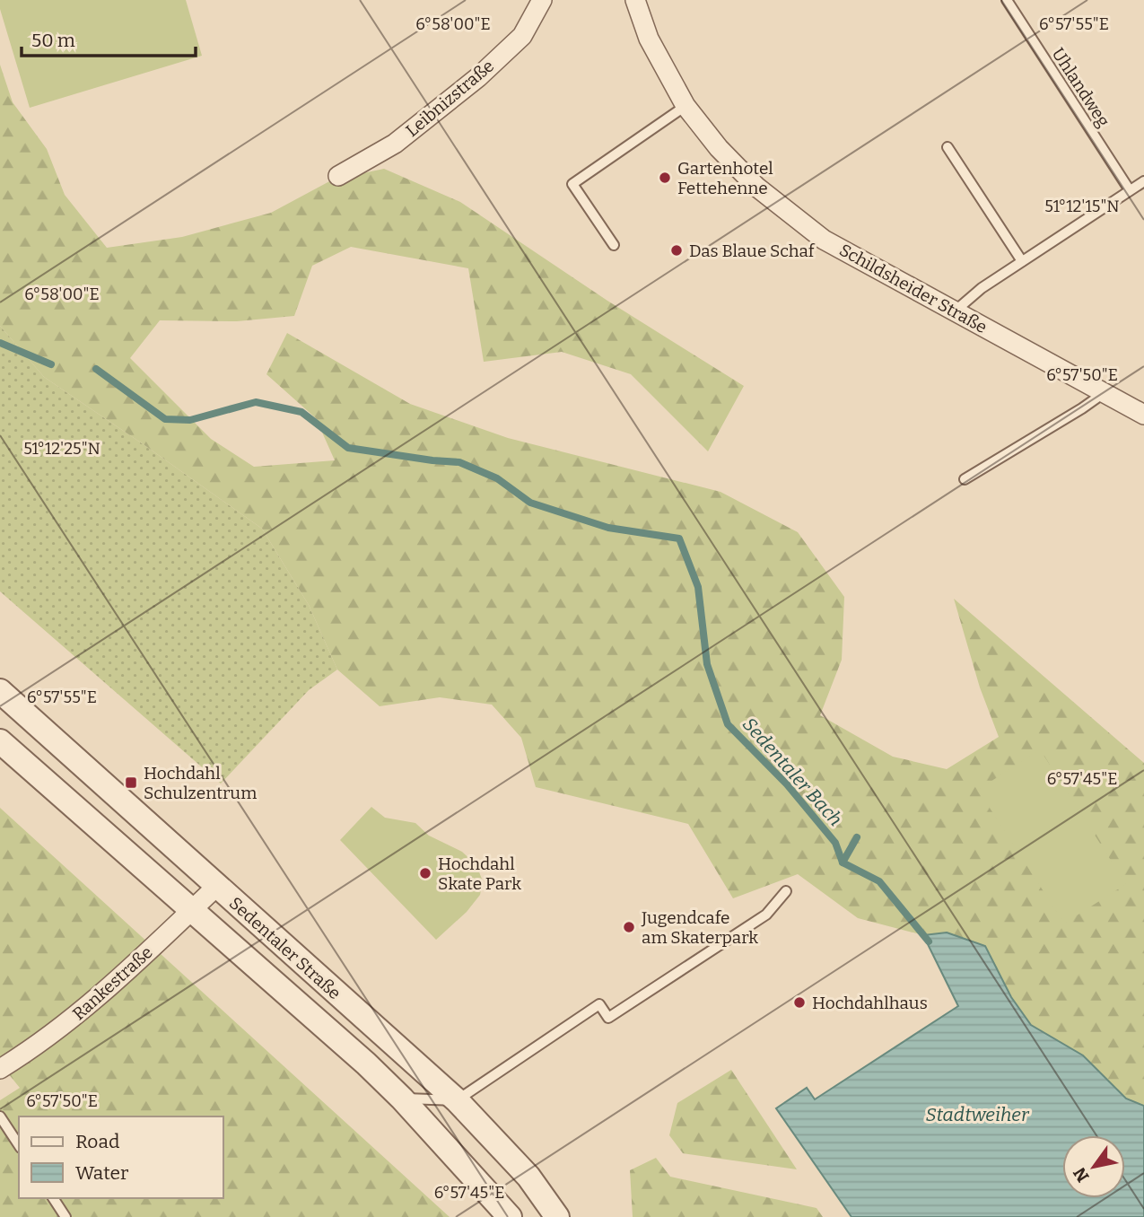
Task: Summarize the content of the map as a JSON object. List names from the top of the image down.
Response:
{
  "streets": {
    "street": [
      "Leibnizstraße",
      "Schildsheider Straße",
      "Sedentaler Straße",
      "Rankestraße"
    ],
    "lane": ["Uhlandweg"]
  },
  "crossings": [
    ["Sedentaler Straße", "Rankestraße"]
  ],
  "water": ["Sedentaler Bach", "Stadtweiher"],
  "places": {
    "other": [
      "Gartenhotel Fettehenne",
      "Das Blaue Schaf",
      "Hochdahl Skate Park",
      "Jugendcafe am Skaterpark",
      "Hochdahlhaus"
    ],
    "transit": ["Hochdahl Schulzentrum"]
  },
  "legend": ["Road", "Water"],
  "scale_bar": "50 m",
  "north": "bottom left",
  "coordinates": [
    "6°58'00\"E",
    "6°57'55\"E",
    "51°12'15\"N",
    "6°57'50\"E",
    "51°12'25\"N",
    "6°57'45\"E"
  ]
}
